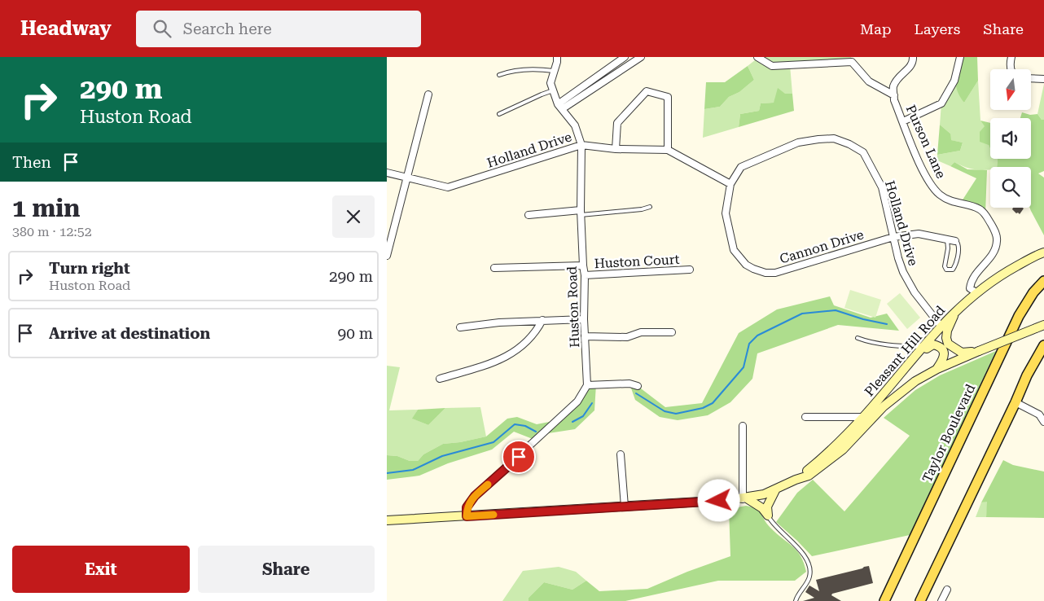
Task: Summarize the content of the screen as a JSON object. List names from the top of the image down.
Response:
{
  "streets": {
    "main road": ["Pleasant Hill Road", "Taylor Boulevard"],
    "street": [
      "Purson Lane",
      "Holland Drive",
      "Cannon Drive",
      "Huston Court",
      "Huston Road"
    ]
  },
  "crossings": [
    ["Purson Lane", "Pleasant Hill Road"],
    ["Holland Drive", "Cannon Drive"],
    ["Holland Drive", "Huston Road"],
    ["Holland Drive", "Pleasant Hill Road"],
    ["Huston Court", "Huston Road"]
  ],
  "north": "bottom",
  "page": {
    "header": "Headway",
    "search": "Search here",
    "nav": ["Map", "Layers", "Share"],
    "turn": ["290 m", "Huston Road"],
    "then": "Then",
    "heading": ["1 min", "380 m · 12:52"],
    "list": [
      {
        "name": "Turn right",
        "note": "Huston Road",
        "value": "290 m"
      },
      {
        "name": "Arrive at destination",
        "value": "90 m"
      }
    ],
    "buttons": ["Exit", "Share"]
  }
}
